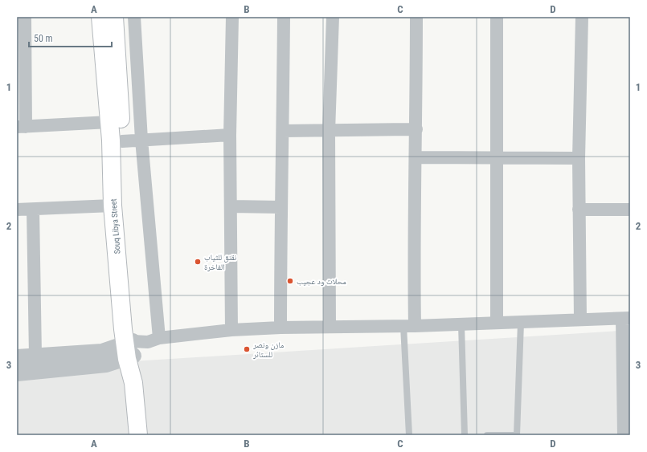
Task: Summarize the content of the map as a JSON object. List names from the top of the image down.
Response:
{
  "streets": {
    "main road": ["Souq Libya Street"]
  },
  "places": ["نقنق للثياب الفاخرة", "محلات ود عجيب", "مازن ونصر للستائر"],
  "scale_bar": "50 m",
  "grid": {
    "columns": [
      "A",
      "B",
      "C",
      "D"
    ],
    "rows": ["1", "2", "3"]
  }
}
